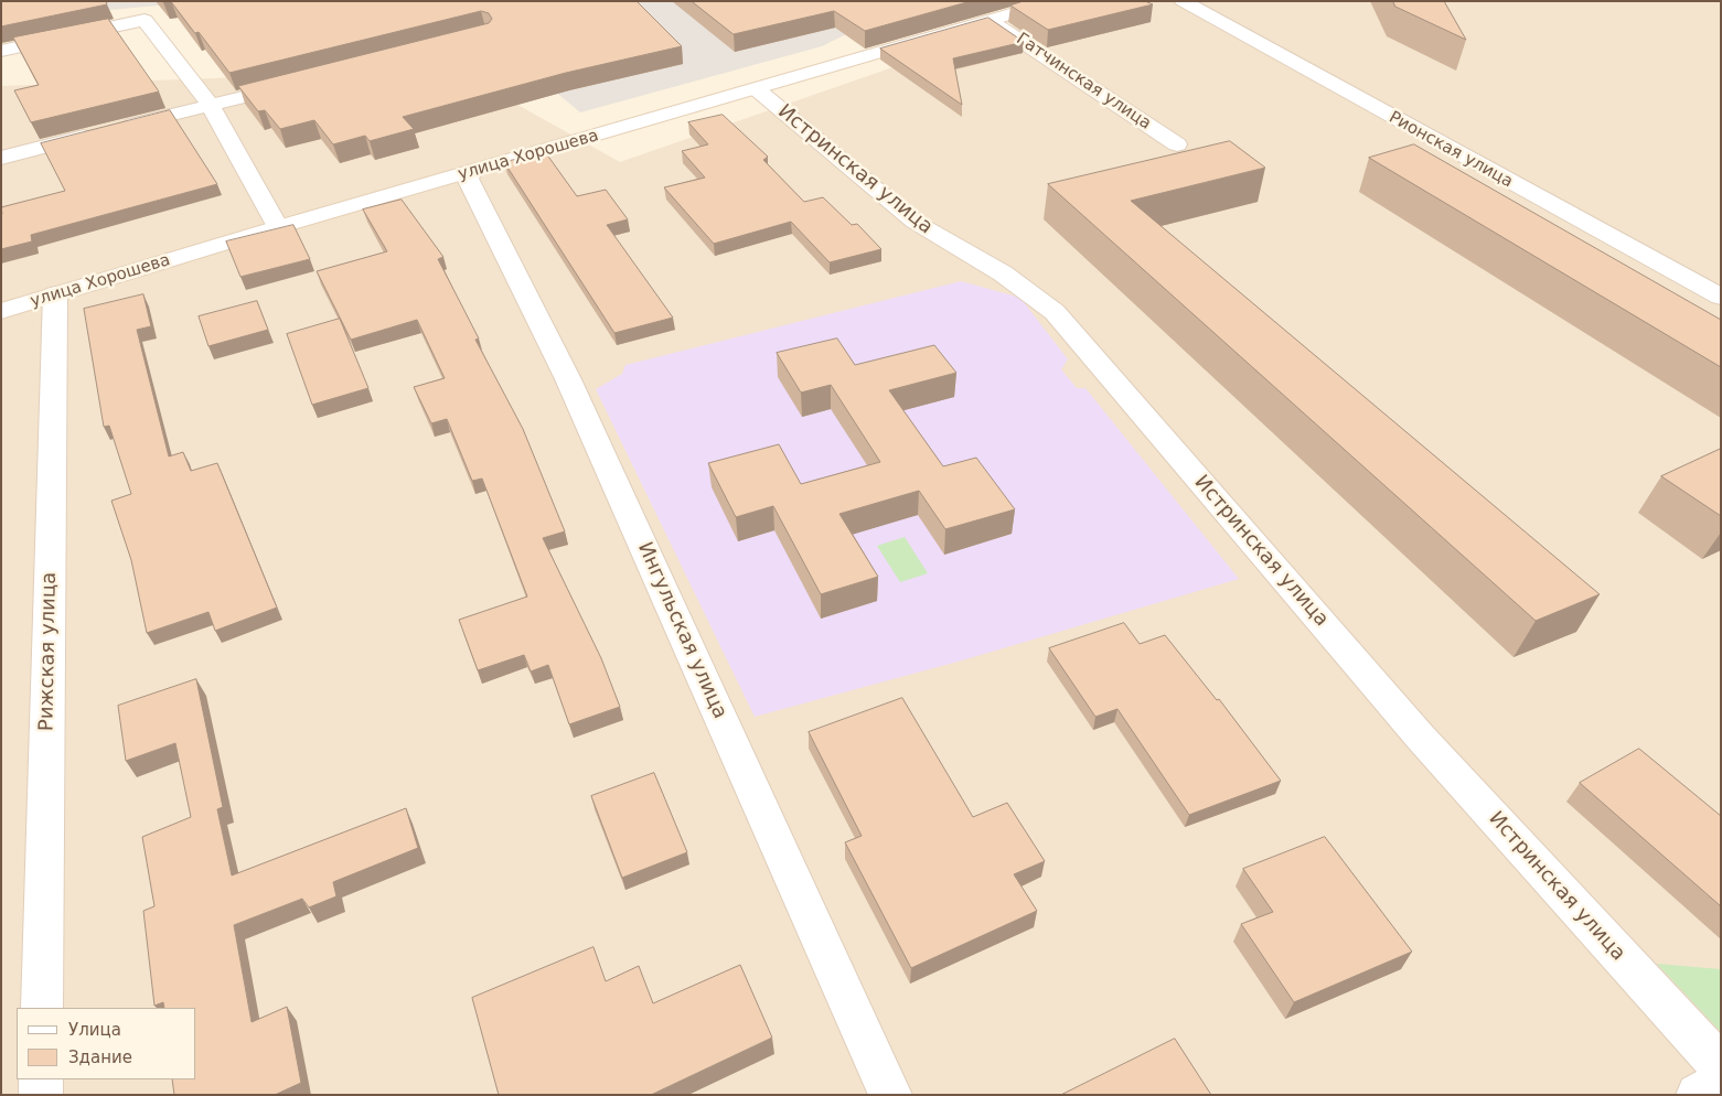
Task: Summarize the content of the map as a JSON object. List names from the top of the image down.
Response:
{
  "streets": {
    "street": [
      "Гатчинская улица",
      "Рионская улица",
      "улица Хорошева",
      "Истринская улица",
      "Ингульская улица",
      "Рижская улица"
    ]
  },
  "crossings": [
    ["Гатчинская улица", "улица Хорошева"],
    ["улица Хорошева", "Истринская улица"],
    ["улица Хорошева", "Ингульская улица"],
    ["улица Хорошева", "Рижская улица"]
  ],
  "legend": ["Улица", "Здание"]
}
